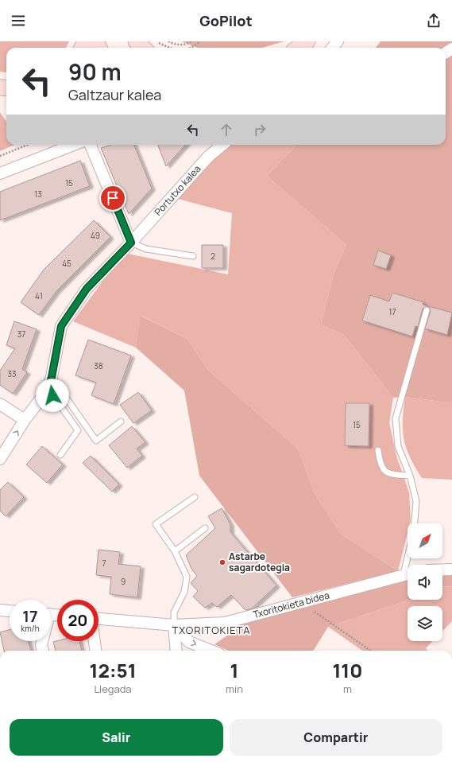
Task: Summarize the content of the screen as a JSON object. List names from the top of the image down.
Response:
{
  "streets": {
    "street": ["Portutxo kalea", "Txoritokieta bidea"]
  },
  "districts": ["TXORITOKIETA"],
  "places": ["Astarbe sagardotegia"],
  "house_numbers": [
    "15",
    "13",
    "49",
    "2",
    "45",
    "41",
    "17",
    "37",
    "38",
    "33",
    "15",
    "7",
    "9"
  ],
  "north": "top right",
  "page": {
    "header": "GoPilot",
    "turn": ["90 m", "Galtzaur kalea"],
    "speed": "17 km/h",
    "limit": "20",
    "eta": [
      "12:51",
      "Llegada",
      "1",
      "min",
      "110",
      "m"
    ],
    "buttons": ["Salir", "Compartir"]
  }
}
